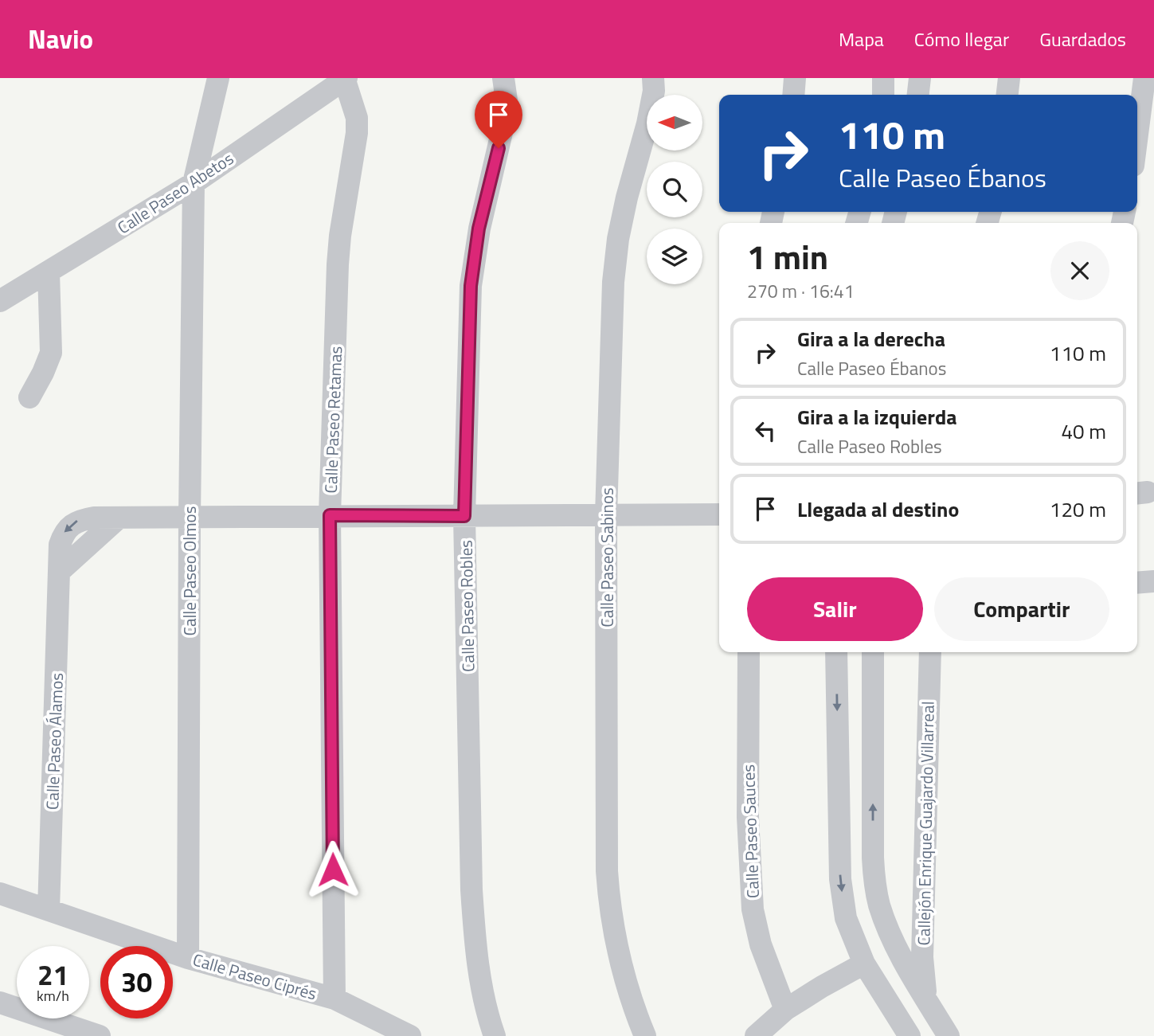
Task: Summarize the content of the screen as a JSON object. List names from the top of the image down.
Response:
{
  "streets": {
    "street": [
      "Calle Paseo Abetos",
      "Calle Paseo Retamas",
      "Calle Paseo Sabinos",
      "Calle Paseo Olmos",
      "Calle Paseo Robles",
      "Calle Paseo Álamos",
      "Callejón Enrique Guajardo Villarreal",
      "Calle Paseo Sauces",
      "Calle Paseo Ciprés"
    ]
  },
  "crossings": [
    ["Calle Paseo Abetos", "Calle Paseo Retamas"],
    ["Calle Paseo Abetos", "Calle Paseo Olmos"],
    ["Calle Paseo Retamas", "Calle Paseo Ciprés"],
    ["Calle Paseo Olmos", "Calle Paseo Álamos"],
    ["Calle Paseo Olmos", "Calle Paseo Ciprés"],
    ["Calle Paseo Álamos", "Calle Paseo Ciprés"]
  ],
  "north": "left",
  "page": {
    "header": "Navio",
    "nav": ["Mapa", "Cómo llegar", "Guardados"],
    "turn": ["110 m", "Calle Paseo Ébanos"],
    "heading": ["1 min", "270 m · 16:41"],
    "list": [
      {
        "name": "Gira a la derecha",
        "note": "Calle Paseo Ébanos",
        "value": "110 m"
      },
      {
        "name": "Gira a la izquierda",
        "note": "Calle Paseo Robles",
        "value": "40 m"
      },
      {
        "name": "Llegada al destino",
        "value": "120 m"
      }
    ],
    "buttons": ["Salir", "Compartir"],
    "speed": "21 km/h",
    "limit": "30"
  }
}
